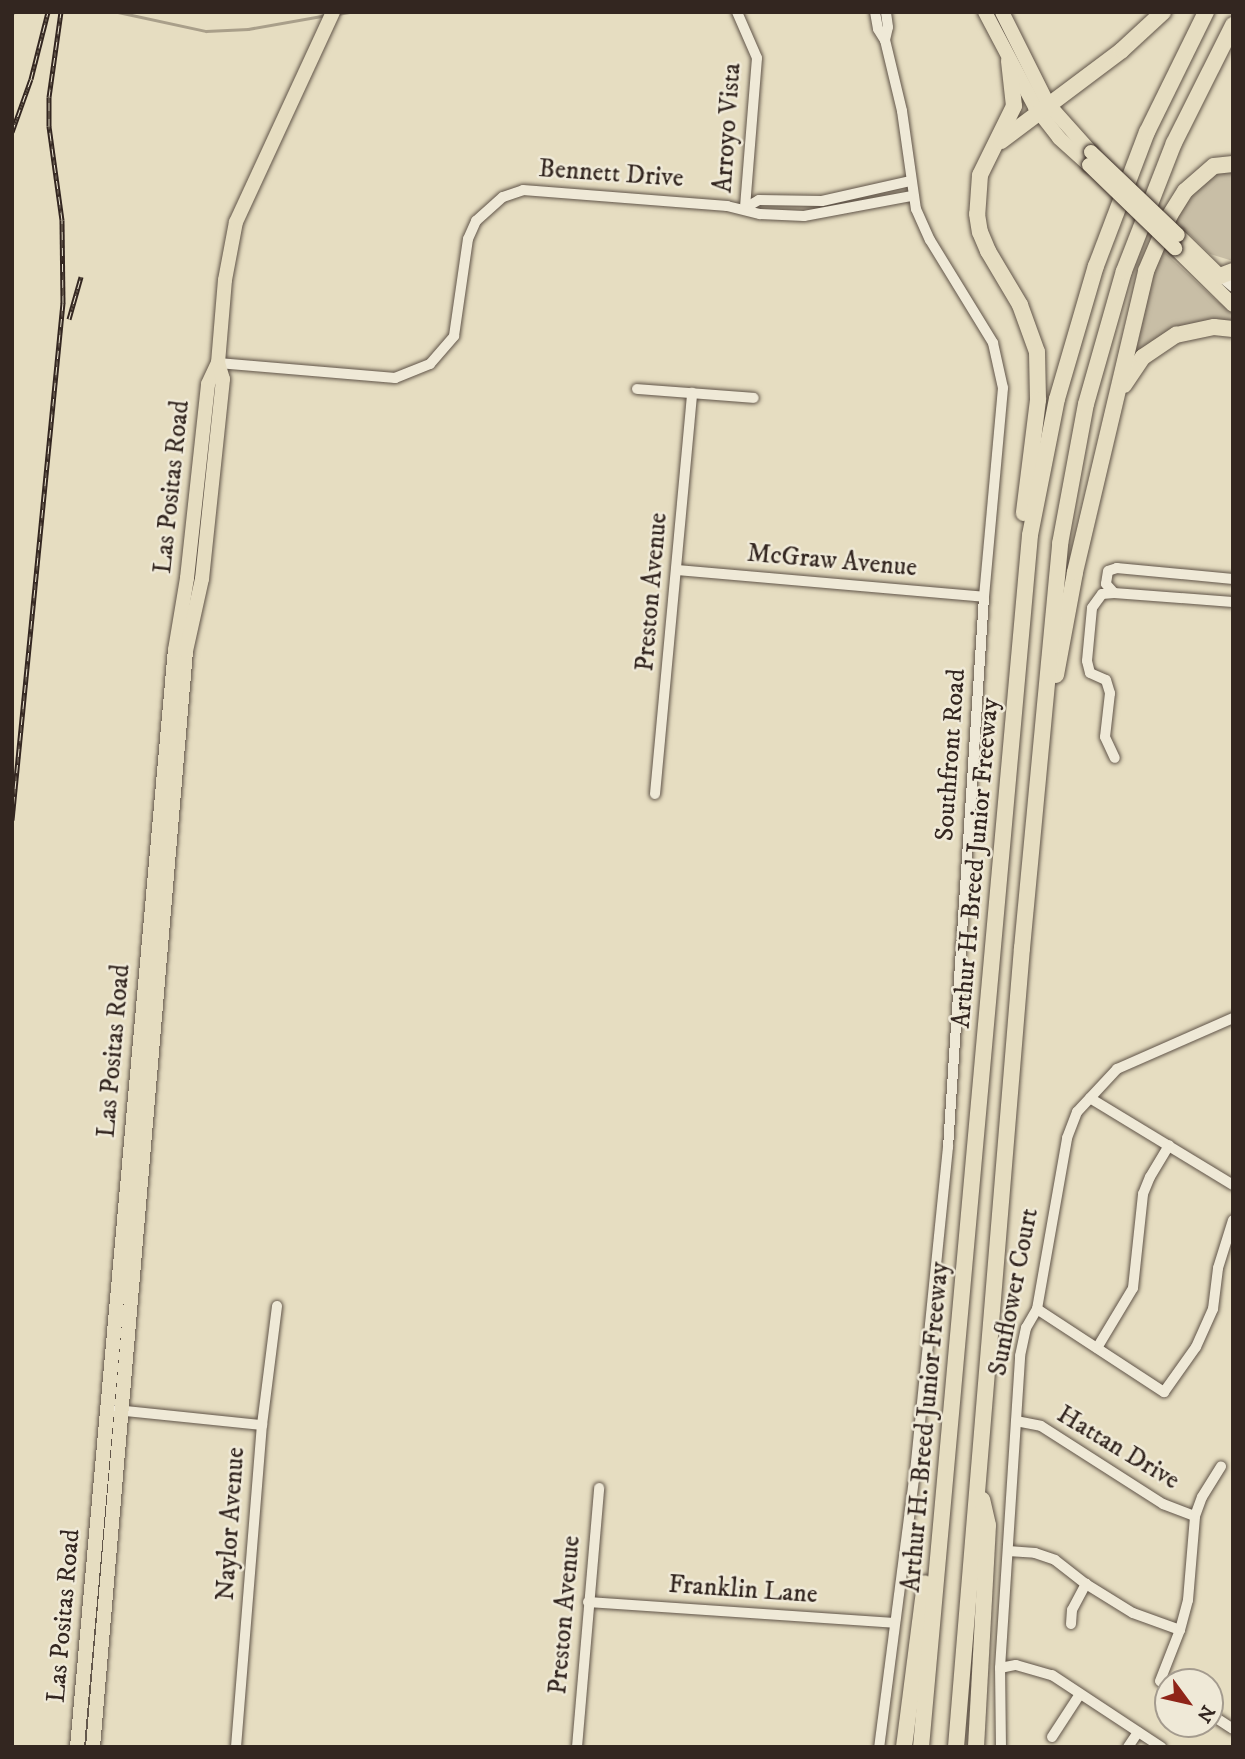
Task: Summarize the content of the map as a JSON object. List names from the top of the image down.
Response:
{
  "streets": {
    "highway": ["Arthur H. Breed Junior Freeway"],
    "main road": ["Las Positas Road"],
    "street": [
      "Arroyo Vista",
      "Bennett Drive",
      "McGraw Avenue",
      "Preston Avenue",
      "Southfront Road",
      "Sunflower Court",
      "Hattan Drive",
      "Naylor Avenue",
      "Franklin Lane"
    ]
  },
  "crossings": [
    ["Arroyo Vista", "Bennett Drive"],
    ["Bennett Drive", "Las Positas Road"],
    ["Bennett Drive", "Southfront Road"],
    ["McGraw Avenue", "Preston Avenue"],
    ["McGraw Avenue", "Southfront Road"],
    ["Preston Avenue", "Franklin Lane"],
    ["Southfront Road", "Franklin Lane"],
    ["Sunflower Court", "Hattan Drive"]
  ],
  "north": "bottom right"
}
